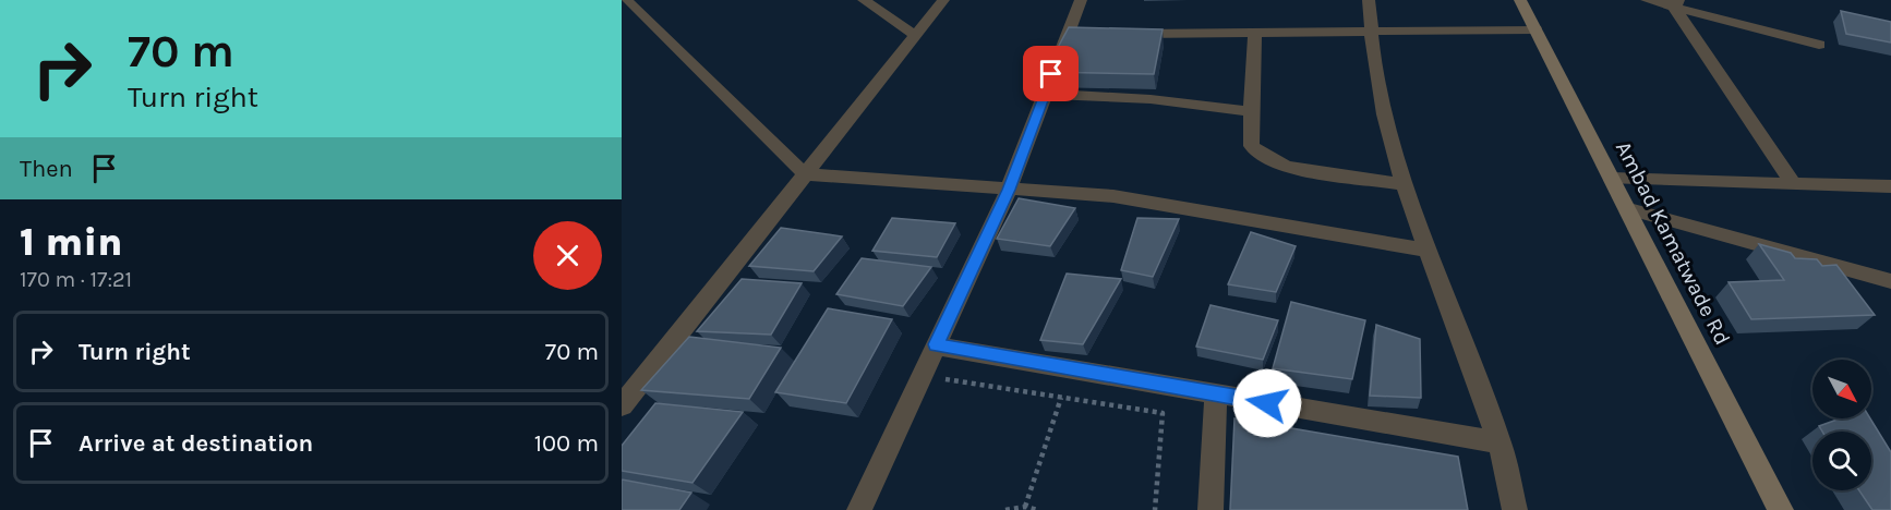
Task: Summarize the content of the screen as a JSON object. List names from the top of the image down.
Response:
{
  "streets": {
    "street": ["Ambad Kamatwade Rd"]
  },
  "north": "bottom right",
  "page": {
    "turn": ["70 m", "Turn right"],
    "then": "Then",
    "heading": ["1 min", "170 m · 17:21"],
    "list": [
      {
        "name": "Turn right",
        "value": "70 m"
      },
      {
        "name": "Arrive at destination",
        "value": "100 m"
      }
    ]
  }
}
